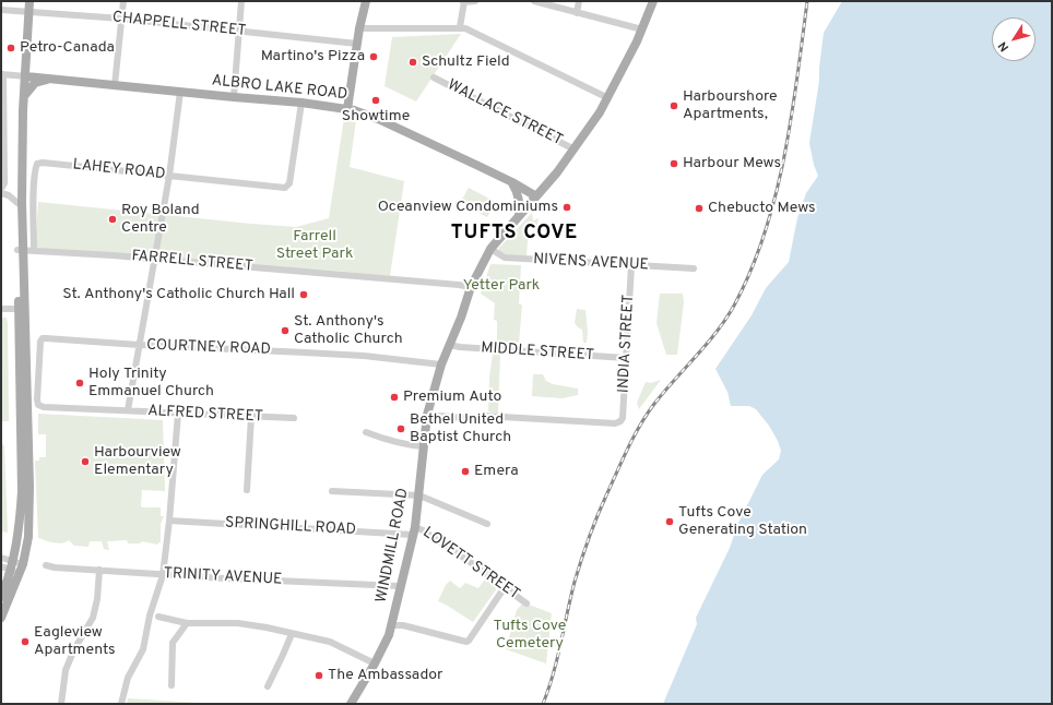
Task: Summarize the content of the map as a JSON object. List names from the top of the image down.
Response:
{
  "streets": {
    "main road": ["ALBRO LAKE ROAD", "WINDMILL ROAD"],
    "street": [
      "CHAPPELL STREET",
      "WALLACE STREET",
      "LAHEY ROAD",
      "FARRELL STREET",
      "NIVENS AVENUE",
      "INDIA STREET",
      "COURTNEY ROAD",
      "MIDDLE STREET",
      "ALFRED STREET",
      "SPRINGHILL ROAD",
      "LOVETT STREET",
      "TRINITY AVENUE"
    ]
  },
  "crossings": [
    ["ALBRO LAKE ROAD", "LAHEY ROAD"],
    ["ALBRO LAKE ROAD", "WINDMILL ROAD"],
    ["WALLACE STREET", "WINDMILL ROAD"],
    ["LAHEY ROAD", "FARRELL STREET"],
    ["FARRELL STREET", "WINDMILL ROAD"],
    ["NIVENS AVENUE", "INDIA STREET"],
    ["NIVENS AVENUE", "WINDMILL ROAD"],
    ["INDIA STREET", "MIDDLE STREET"],
    ["INDIA STREET", "WINDMILL ROAD"],
    ["COURTNEY ROAD", "ALFRED STREET"],
    ["COURTNEY ROAD", "WINDMILL ROAD"],
    ["MIDDLE STREET", "WINDMILL ROAD"],
    ["SPRINGHILL ROAD", "WINDMILL ROAD"],
    ["SPRINGHILL ROAD", "LOVETT STREET"],
    ["WINDMILL ROAD", "LOVETT STREET"],
    ["WINDMILL ROAD", "TRINITY AVENUE"]
  ],
  "districts": ["TUFTS COVE"],
  "parks": ["Farrell Street Park", "Yetter Park", "Tufts Cove Cemetery"],
  "places": [
    "Petro-Canada",
    "Martino's Pizza",
    "Schultz Field",
    "Showtime",
    "Harbourshore Apartments,",
    "Harbour Mews",
    "Oceanview Condominiums",
    "Chebucto Mews",
    "Roy Boland Centre",
    "St. Anthony's Catholic Church Hall",
    "St. Anthony's Catholic Church",
    "Holy Trinity Emmanuel Church",
    "Premium Auto",
    "Bethel United Baptist Church",
    "Harbourview Elementary",
    "Emera",
    "Tufts Cove Generating Station",
    "Eagleview Apartments",
    "The Ambassador"
  ],
  "north": "bottom left"
}
